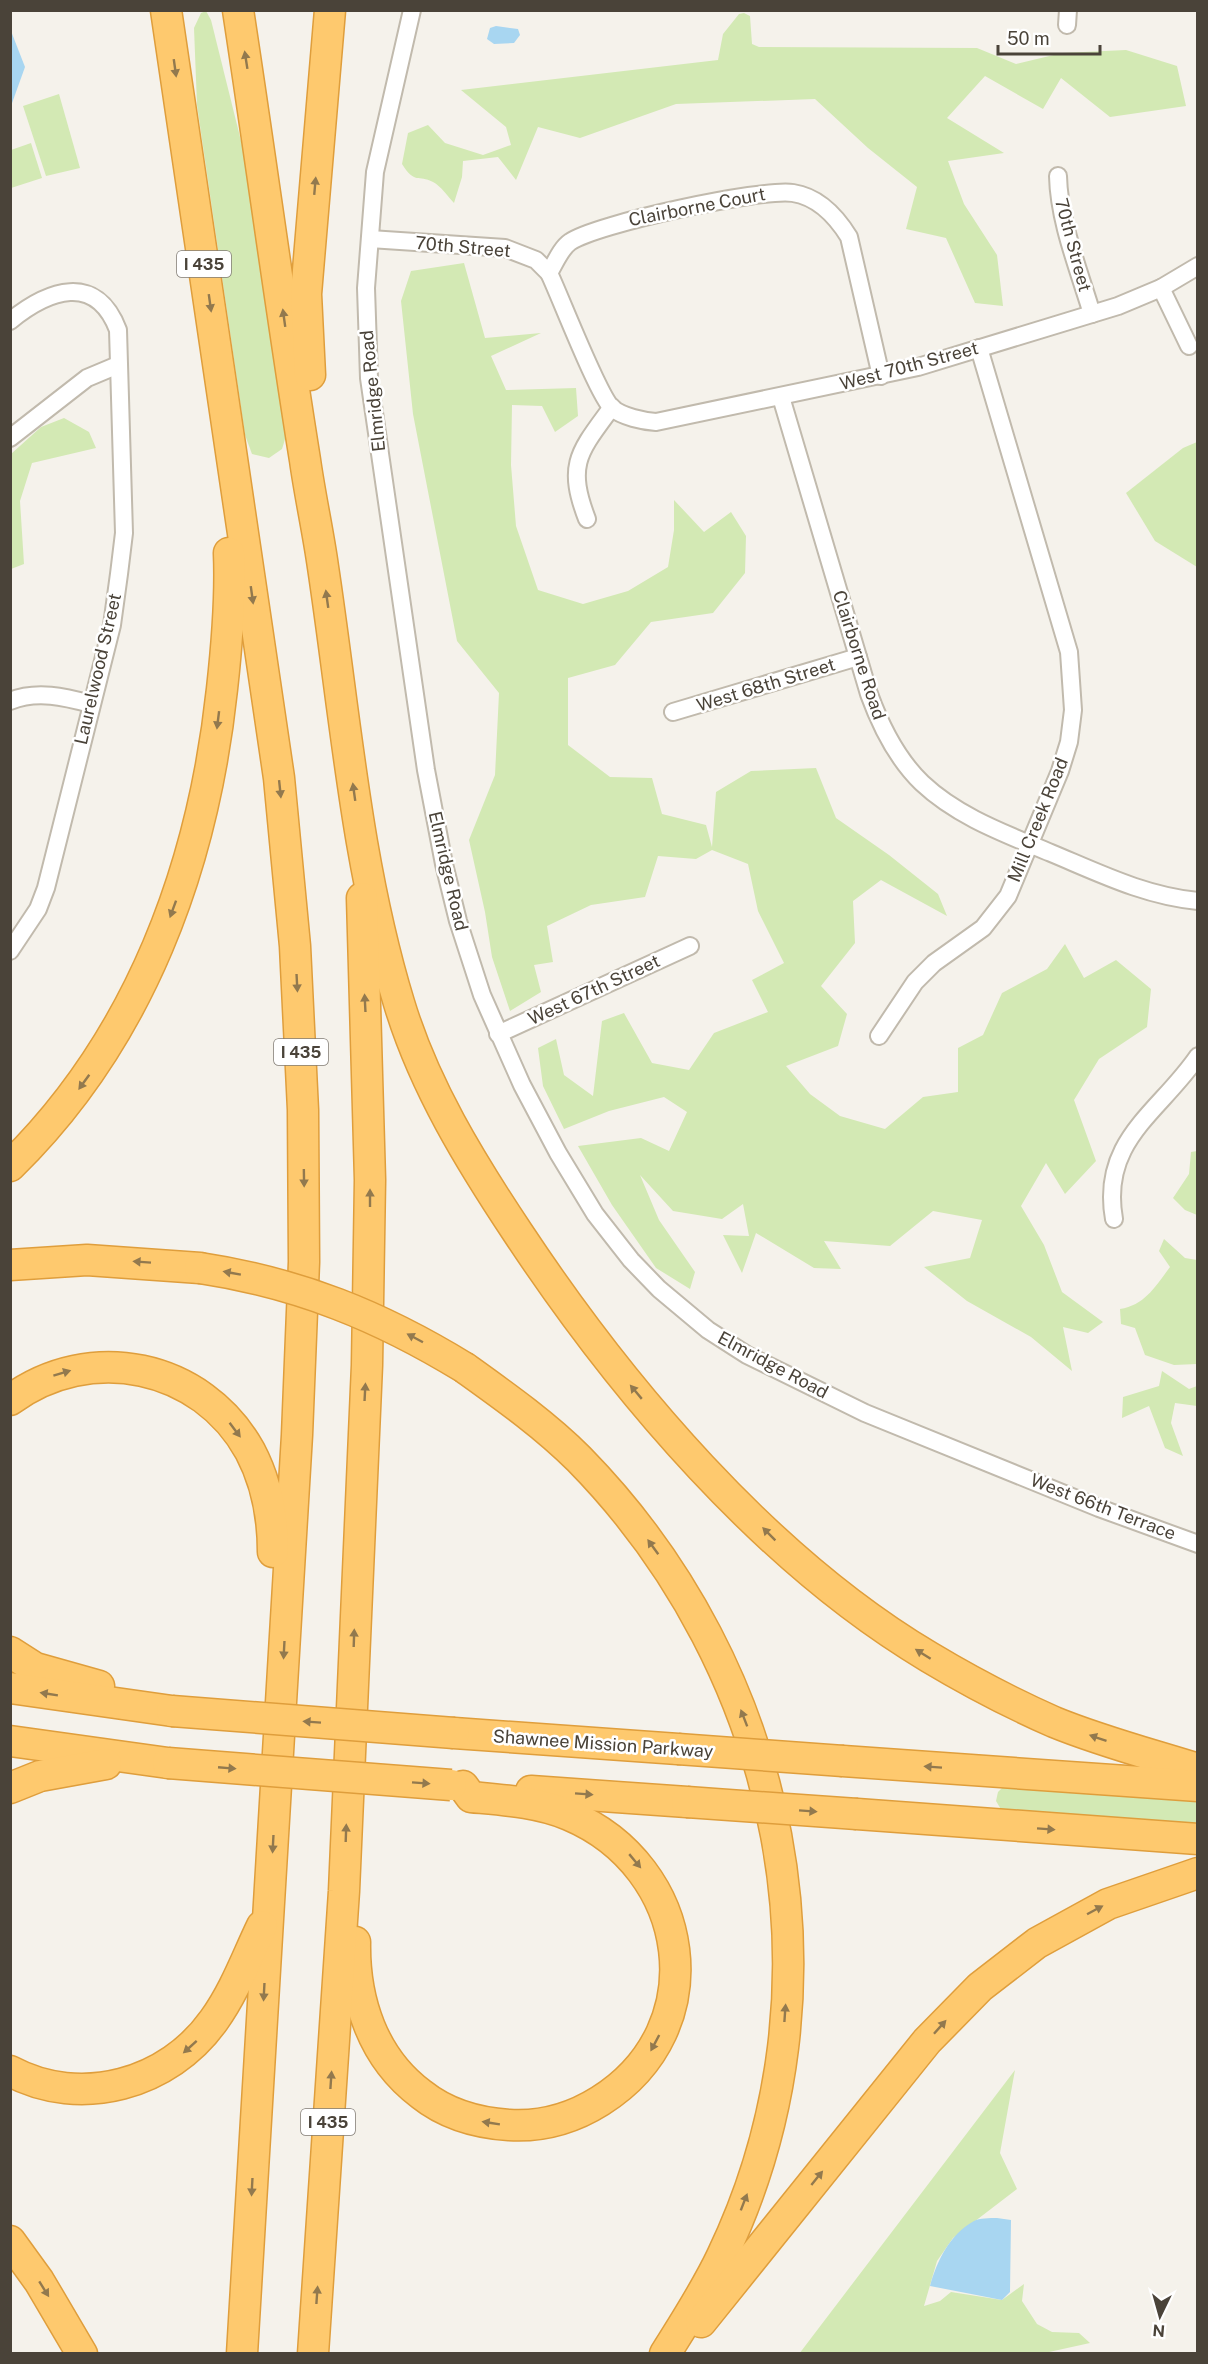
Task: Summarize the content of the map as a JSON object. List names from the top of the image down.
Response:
{
  "streets": {
    "highway": ["I 435", "Shawnee Mission Parkway"],
    "street": [
      "Clairborne Court",
      "70th Street",
      "West 70th Street",
      "Elmridge Road",
      "Clairborne Road",
      "Laurelwood Street",
      "West 68th Street",
      "Mill Creek Road",
      "West 67th Street",
      "West 66th Terrace"
    ]
  },
  "crossings": [
    ["Clairborne Court", "70th Street"],
    ["Clairborne Court", "West 70th Street"],
    ["70th Street", "West 70th Street"],
    ["70th Street", "Elmridge Road"],
    ["West 70th Street", "Clairborne Road"],
    ["West 70th Street", "Mill Creek Road"],
    ["Elmridge Road", "West 67th Street"],
    ["Elmridge Road", "West 66th Terrace"],
    ["Clairborne Road", "West 68th Street"],
    ["Clairborne Road", "Mill Creek Road"]
  ],
  "scale_bar": "50 m",
  "north": "bottom"
}
